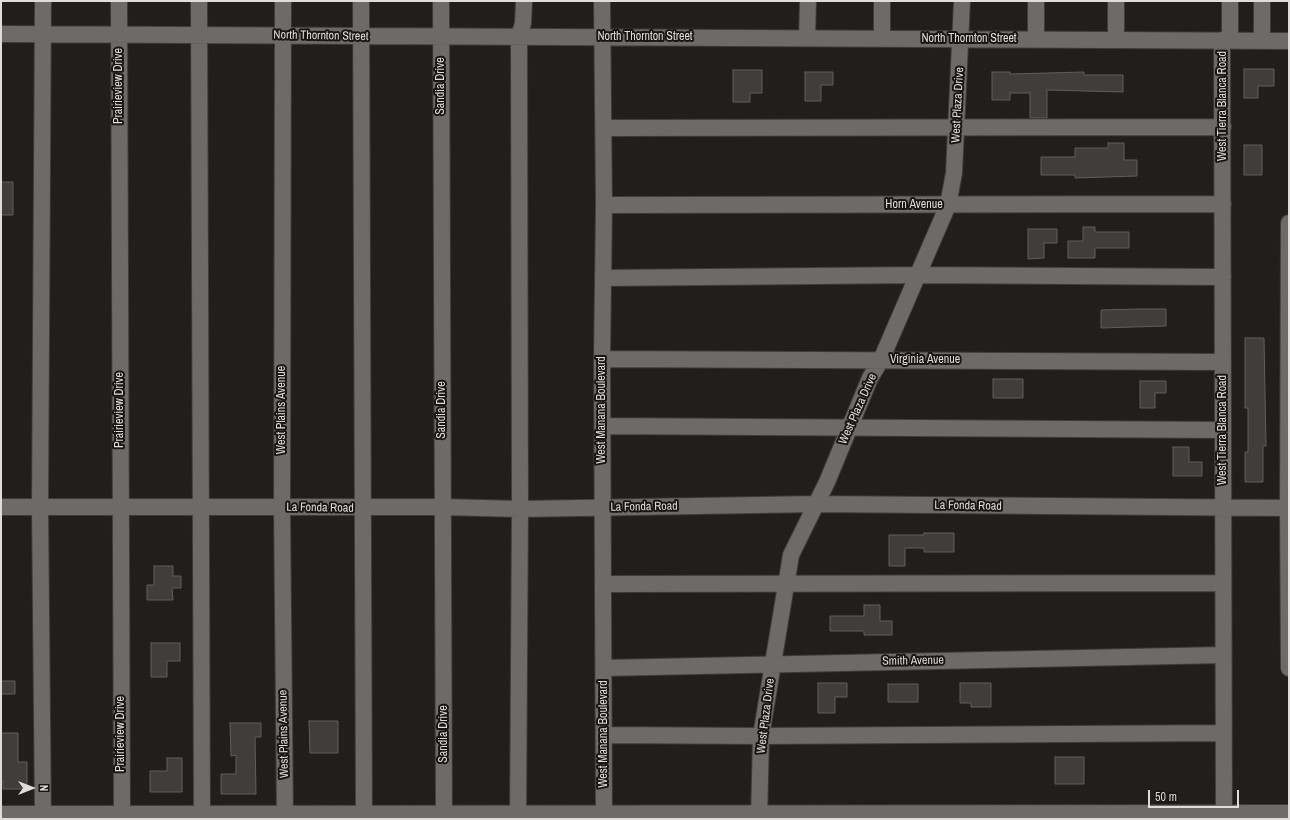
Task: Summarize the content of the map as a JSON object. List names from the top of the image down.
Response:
{
  "streets": {
    "street": [
      "North Thornton Street",
      "Prairieview Drive",
      "Sandia Drive",
      "West Plaza Drive",
      "West Tierra Blanca Road",
      "Horn Avenue",
      "Virginia Avenue",
      "West Plains Avenue",
      "West Manana Boulevard",
      "La Fonda Road",
      "Smith Avenue"
    ]
  },
  "crossings": [
    ["North Thornton Street", "Prairieview Drive"],
    ["North Thornton Street", "Sandia Drive"],
    ["North Thornton Street", "West Plaza Drive"],
    ["North Thornton Street", "West Tierra Blanca Road"],
    ["North Thornton Street", "West Plains Avenue"],
    ["North Thornton Street", "West Manana Boulevard"],
    ["Prairieview Drive", "La Fonda Road"],
    ["Sandia Drive", "La Fonda Road"],
    ["West Plaza Drive", "Horn Avenue"],
    ["West Plaza Drive", "Virginia Avenue"],
    ["West Plaza Drive", "La Fonda Road"],
    ["West Plaza Drive", "Smith Avenue"],
    ["West Tierra Blanca Road", "Horn Avenue"],
    ["West Tierra Blanca Road", "Virginia Avenue"],
    ["West Tierra Blanca Road", "La Fonda Road"],
    ["West Tierra Blanca Road", "Smith Avenue"],
    ["Horn Avenue", "West Manana Boulevard"],
    ["Virginia Avenue", "West Manana Boulevard"],
    ["West Plains Avenue", "La Fonda Road"],
    ["West Manana Boulevard", "La Fonda Road"],
    ["West Manana Boulevard", "Smith Avenue"]
  ],
  "scale_bar": "50 m",
  "north": "right"
}
